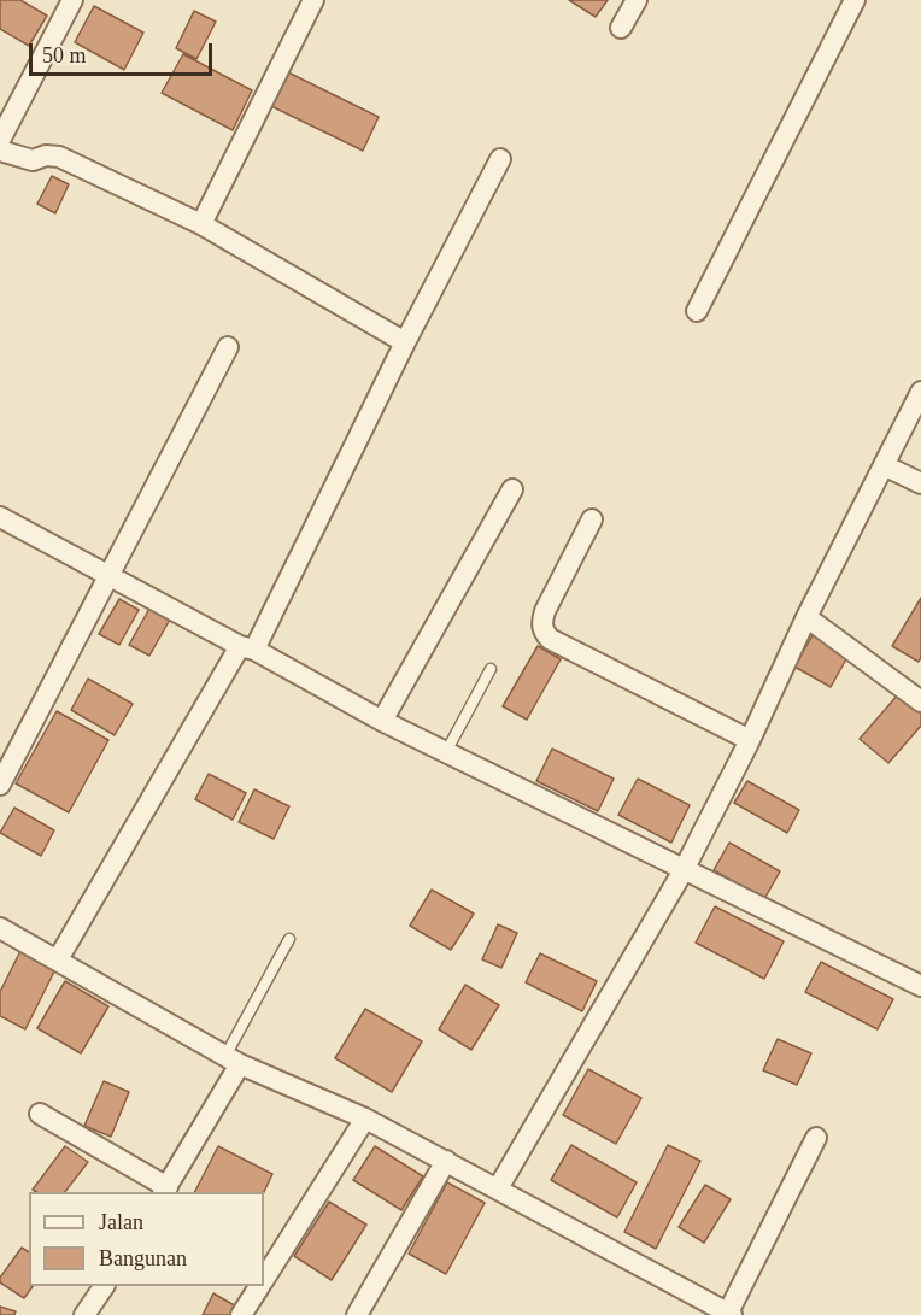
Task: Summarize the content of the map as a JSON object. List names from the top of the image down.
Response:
{
  "legend": ["Jalan", "Bangunan"],
  "scale_bar": "50 m"
}
